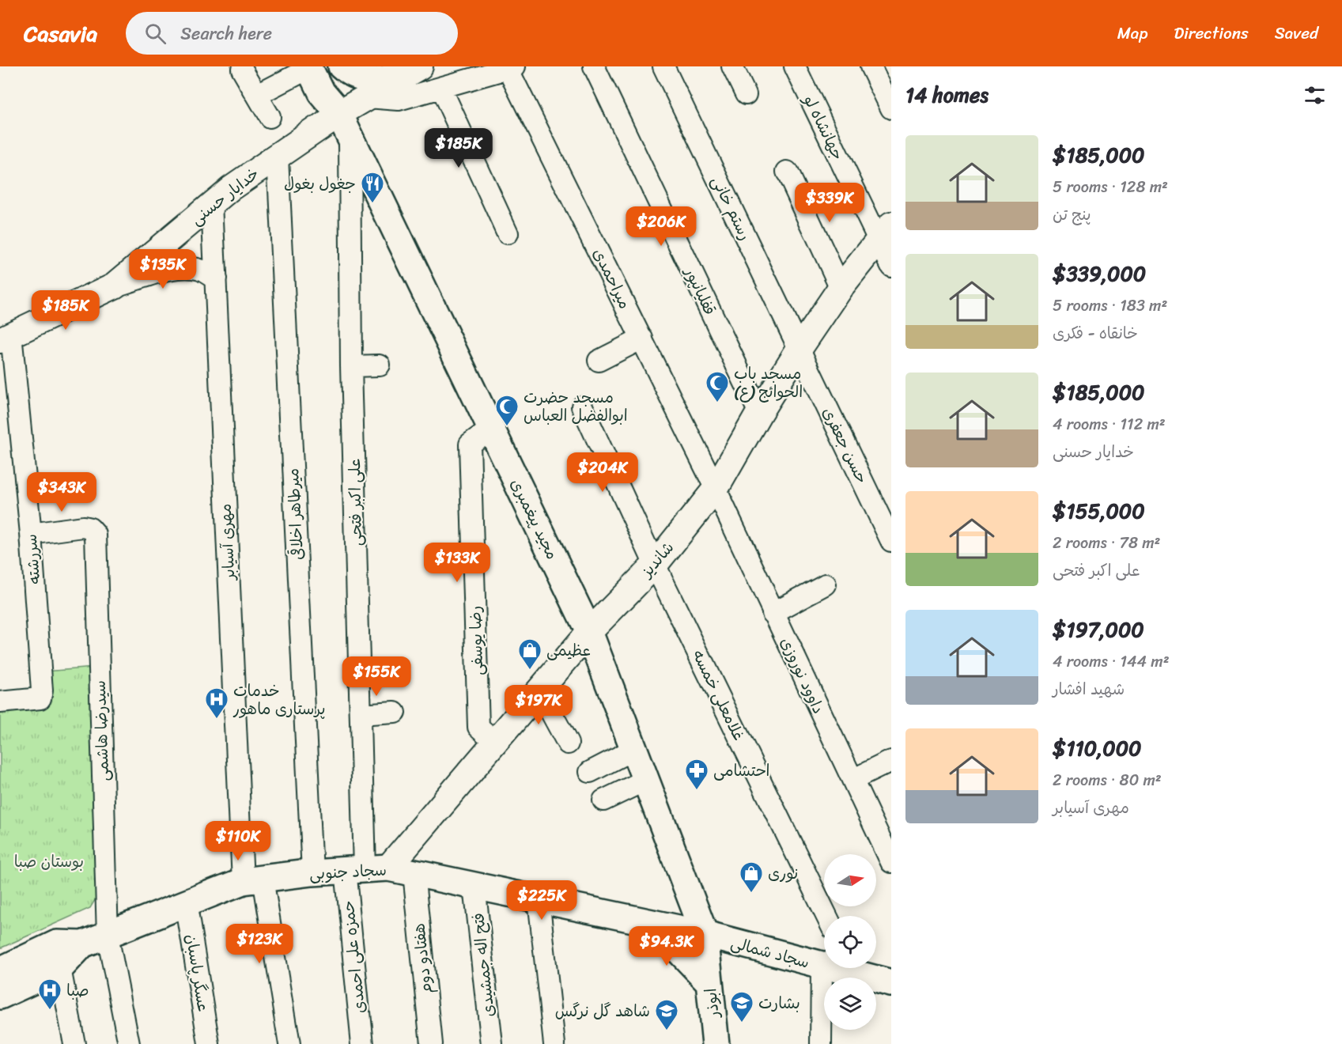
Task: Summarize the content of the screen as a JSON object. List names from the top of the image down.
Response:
{
  "streets": {
    "main road": [
      "مجید پیغمبری",
      "سجاد جنوبی",
      "سجاد شمالی",
      "ابوذر"
    ],
    "street": [
      "جهانشاه لو",
      "خدایار حسنی",
      "رستم خانی",
      "میراحمدی",
      "قفلیانپور",
      "حسن جعفری",
      "علی اکبر فتحی",
      "میرطاهر اخلاقی",
      "مهری آسیابر",
      "سررشته",
      "شاندیز",
      "رضا یوسفی",
      "داوود نوروزی",
      "غلامعلی خمسه",
      "سیدرضا هاشمی",
      "حمزه علی احمدی",
      "هفتادو دوم",
      "فتح اله جمشیدی",
      "عسگر پاسبان"
    ]
  },
  "crossings": [
    ["جهانشاه لو", "شاندیز"],
    ["خدایار حسنی", "علی اکبر فتحی"],
    ["خدایار حسنی", "میرطاهر اخلاقی"],
    ["خدایار حسنی", "مجید پیغمبری"],
    ["خدایار حسنی", "مهری آسیابر"],
    ["خدایار حسنی", "سررشته"],
    ["رستم خانی", "حسن جعفری"],
    ["رستم خانی", "شاندیز"],
    ["میراحمدی", "شاندیز"],
    ["میراحمدی", "داوود نوروزی"],
    ["قفلیانپور", "شاندیز"],
    ["حسن جعفری", "شاندیز"],
    ["علی اکبر فتحی", "مجید پیغمبری"],
    ["علی اکبر فتحی", "شاندیز"],
    ["علی اکبر فتحی", "سجاد جنوبی"],
    ["علی اکبر فتحی", "حمزه علی احمدی"],
    ["میرطاهر اخلاقی", "سجاد جنوبی"],
    ["مجید پیغمبری", "شاندیز"],
    ["مجید پیغمبری", "رضا یوسفی"],
    ["مجید پیغمبری", "سجاد جنوبی"],
    ["مجید پیغمبری", "سجاد شمالی"],
    ["مجید پیغمبری", "ابوذر"],
    ["مهری آسیابر", "سجاد جنوبی"],
    ["سررشته", "سیدرضا هاشمی"],
    ["شاندیز", "رضا یوسفی"],
    ["شاندیز", "داوود نوروزی"],
    ["شاندیز", "غلامعلی خمسه"],
    ["شاندیز", "سجاد جنوبی"],
    ["شاندیز", "حمزه علی احمدی"],
    ["سیدرضا هاشمی", "سجاد جنوبی"],
    ["سجاد جنوبی", "سجاد شمالی"],
    ["سجاد جنوبی", "حمزه علی احمدی"],
    ["سجاد جنوبی", "هفتادو دوم"],
    ["سجاد جنوبی", "فتح اله جمشیدی"],
    ["سجاد جنوبی", "عسگر پاسبان"],
    ["سجاد جنوبی", "ابوذر"],
    ["سجاد شمالی", "ابوذر"]
  ],
  "parks": ["بوستان صبا"],
  "places": {
    "restaurant": ["جغول بغول"],
    "mosque": ["مسجد باب الحوائج (ع)", "مسجد حضرت ابوالفضل العباس"],
    "shop": ["عظیمی", "نوری"],
    "hospital": ["خدمات پرستاری ماهور", "صبا"],
    "pharmacy": ["احتشامی"],
    "school or university": ["بشارت", "شاهد گل نرگس"]
  },
  "north": "right",
  "page": {
    "header": "Casavia",
    "search": "Search here",
    "nav": ["Map", "Directions", "Saved"],
    "heading": "14 homes",
    "list": [
      {
        "name": "$185,000",
        "note": "5 rooms · 128 m² · پنج تن"
      },
      {
        "name": "$339,000",
        "note": "5 rooms · 183 m² · خانقاه - فکری"
      },
      {
        "name": "$185,000",
        "note": "4 rooms · 112 m² · خدایار حسنی"
      },
      {
        "name": "$155,000",
        "note": "2 rooms · 78 m² · علی اکبر فتحی"
      },
      {
        "name": "$197,000",
        "note": "4 rooms · 144 m² · شهید افشار"
      },
      {
        "name": "$110,000",
        "note": "2 rooms · 80 m² · مهری آسیابر"
      }
    ],
    "price": [
      "$185K",
      "$339K",
      "$206K",
      "$135K",
      "$185K",
      "$204K",
      "$343K",
      "$133K",
      "$155K",
      "$197K",
      "$110K",
      "$225K",
      "$123K",
      "$94.3K"
    ]
  }
}
